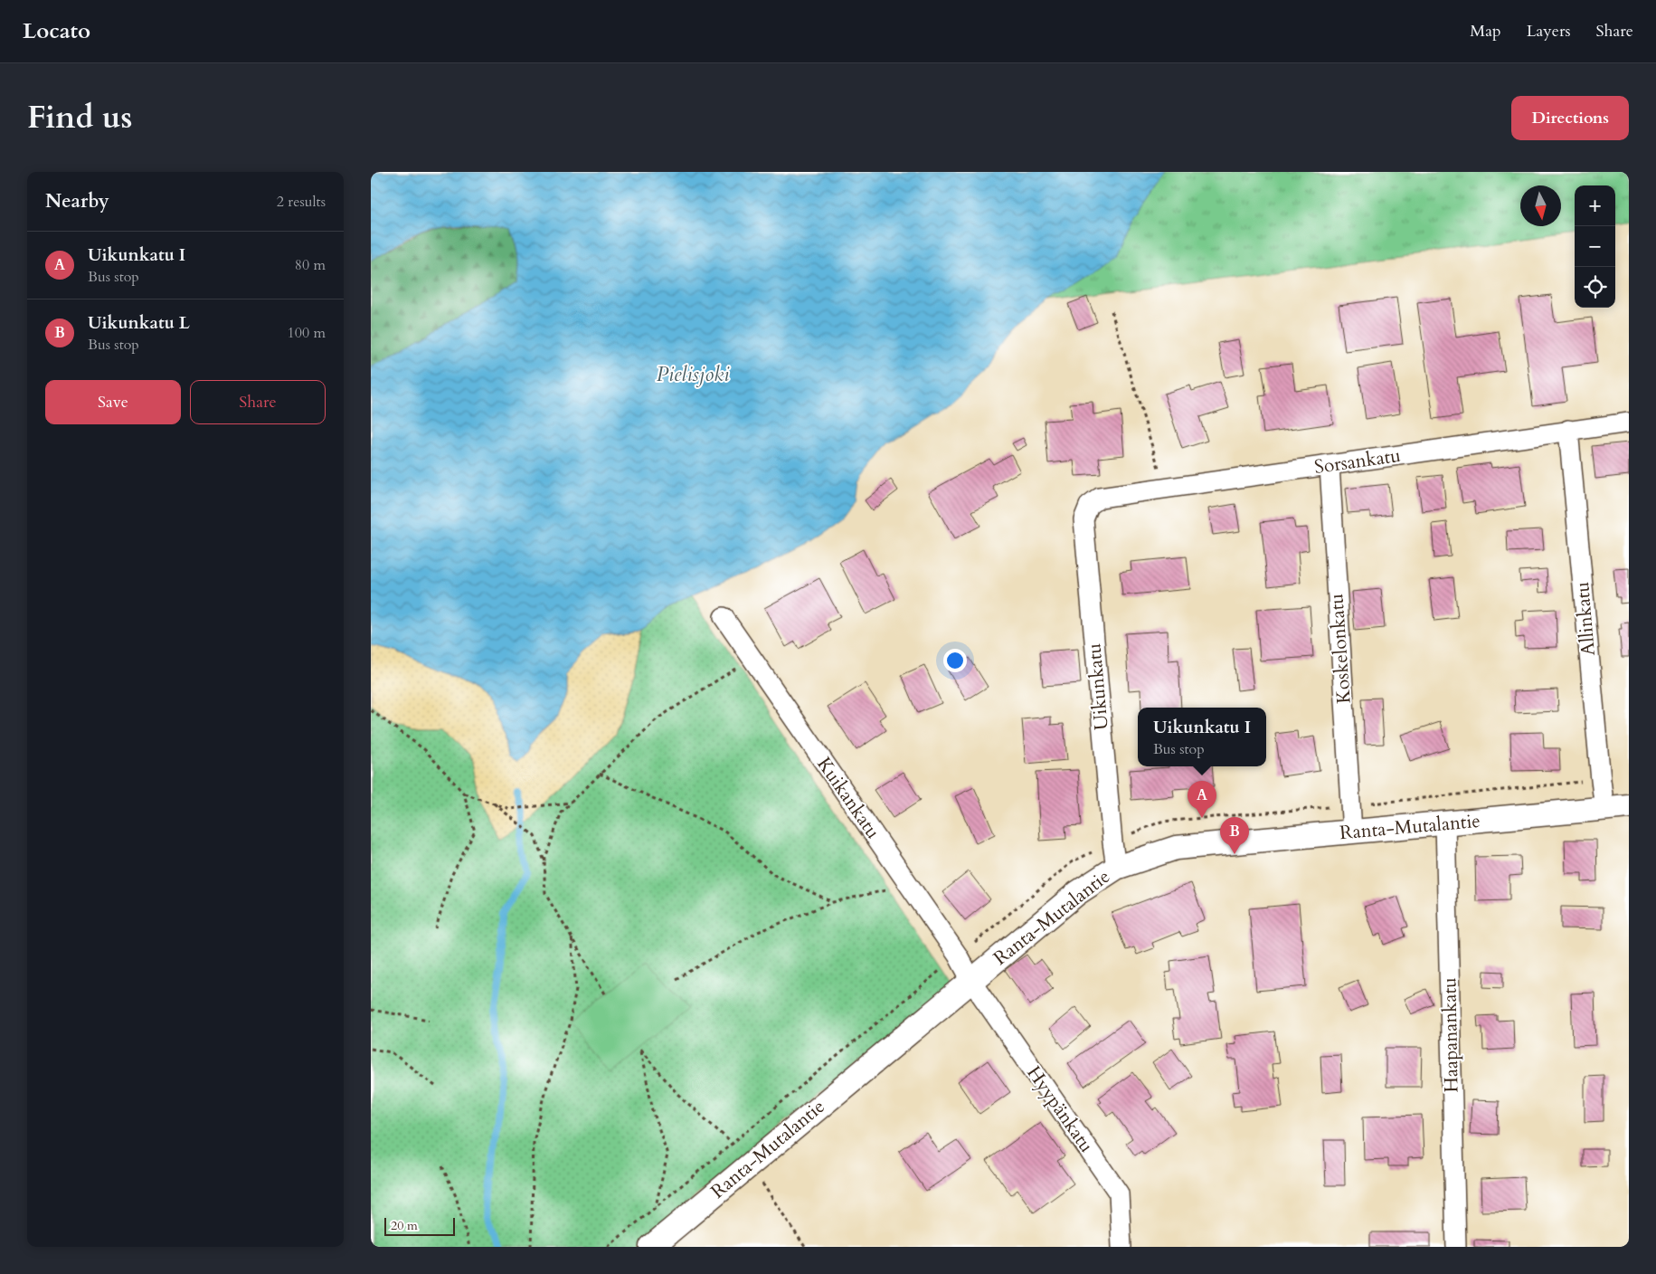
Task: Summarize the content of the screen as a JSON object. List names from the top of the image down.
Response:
{
  "streets": {
    "street": [
      "Sorsankatu",
      "Allinkatu",
      "Koskelonkatu",
      "Uikunkatu",
      "Kuikankatu",
      "Ranta-Mutalantie",
      "Haapanankatu",
      "Hyypänkatu"
    ]
  },
  "crossings": [
    ["Sorsankatu", "Allinkatu"],
    ["Sorsankatu", "Koskelonkatu"],
    ["Sorsankatu", "Uikunkatu"],
    ["Allinkatu", "Ranta-Mutalantie"],
    ["Koskelonkatu", "Ranta-Mutalantie"],
    ["Uikunkatu", "Ranta-Mutalantie"],
    ["Kuikankatu", "Ranta-Mutalantie"],
    ["Kuikankatu", "Hyypänkatu"],
    ["Ranta-Mutalantie", "Haapanankatu"],
    ["Ranta-Mutalantie", "Hyypänkatu"]
  ],
  "water": ["Pielisjoki"],
  "scale_bar": "20 m",
  "north": "bottom",
  "page": {
    "header": "Locato",
    "nav": ["Map", "Layers", "Share"],
    "title": "Find us",
    "buttons": [
      "Directions",
      ["Save", "Share"]
    ],
    "heading": ["Nearby", "2 results"],
    "map_buttons": ["+", "−"],
    "list": [
      {
        "mark": "A",
        "name": "Uikunkatu I",
        "note": "Bus stop",
        "value": "80 m"
      },
      {
        "mark": "B",
        "name": "Uikunkatu L",
        "note": "Bus stop",
        "value": "100 m"
      }
    ],
    "popup": ["Uikunkatu I", "Bus stop"],
    "pins": ["A", "B"],
    "scale": "20 m"
  }
}
